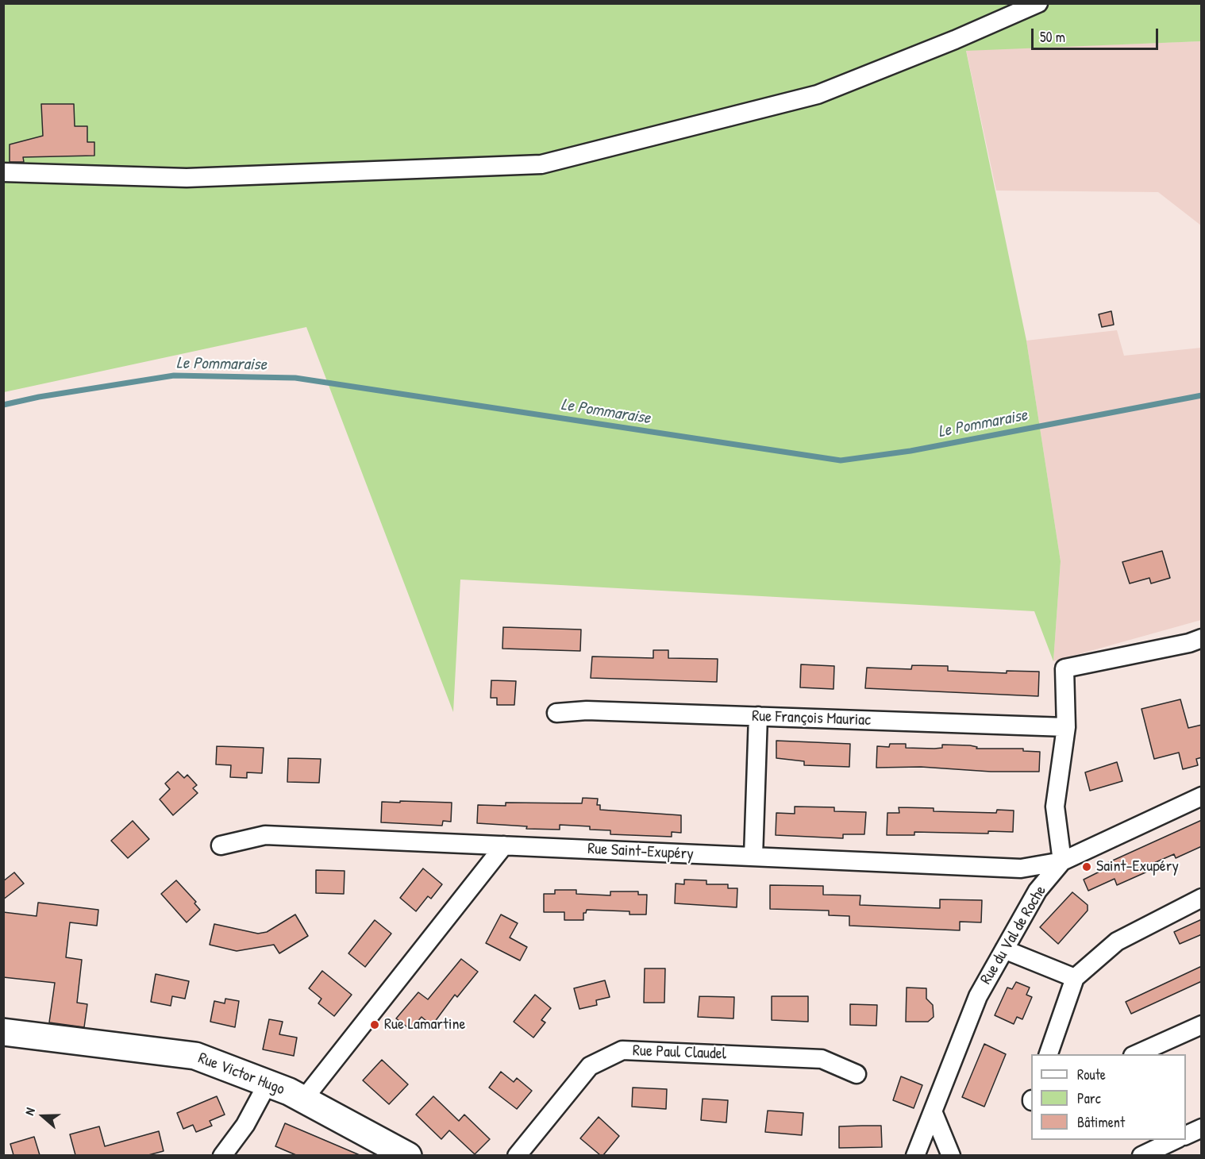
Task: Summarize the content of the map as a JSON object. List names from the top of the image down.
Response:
{
  "streets": {
    "street": [
      "Rue François Mauriac",
      "Rue Saint-Exupéry",
      "Rue du Val de Roche",
      "Rue Paul Claudel",
      "Rue Victor Hugo"
    ]
  },
  "crossings": [
    ["Rue Saint-Exupéry", "Rue du Val de Roche"]
  ],
  "water": ["Le Pommaraise"],
  "places": ["Saint-Exupéry", "Rue Lamartine"],
  "legend": ["Route", "Parc", "Bâtiment"],
  "scale_bar": "50 m",
  "north": "left"
}
